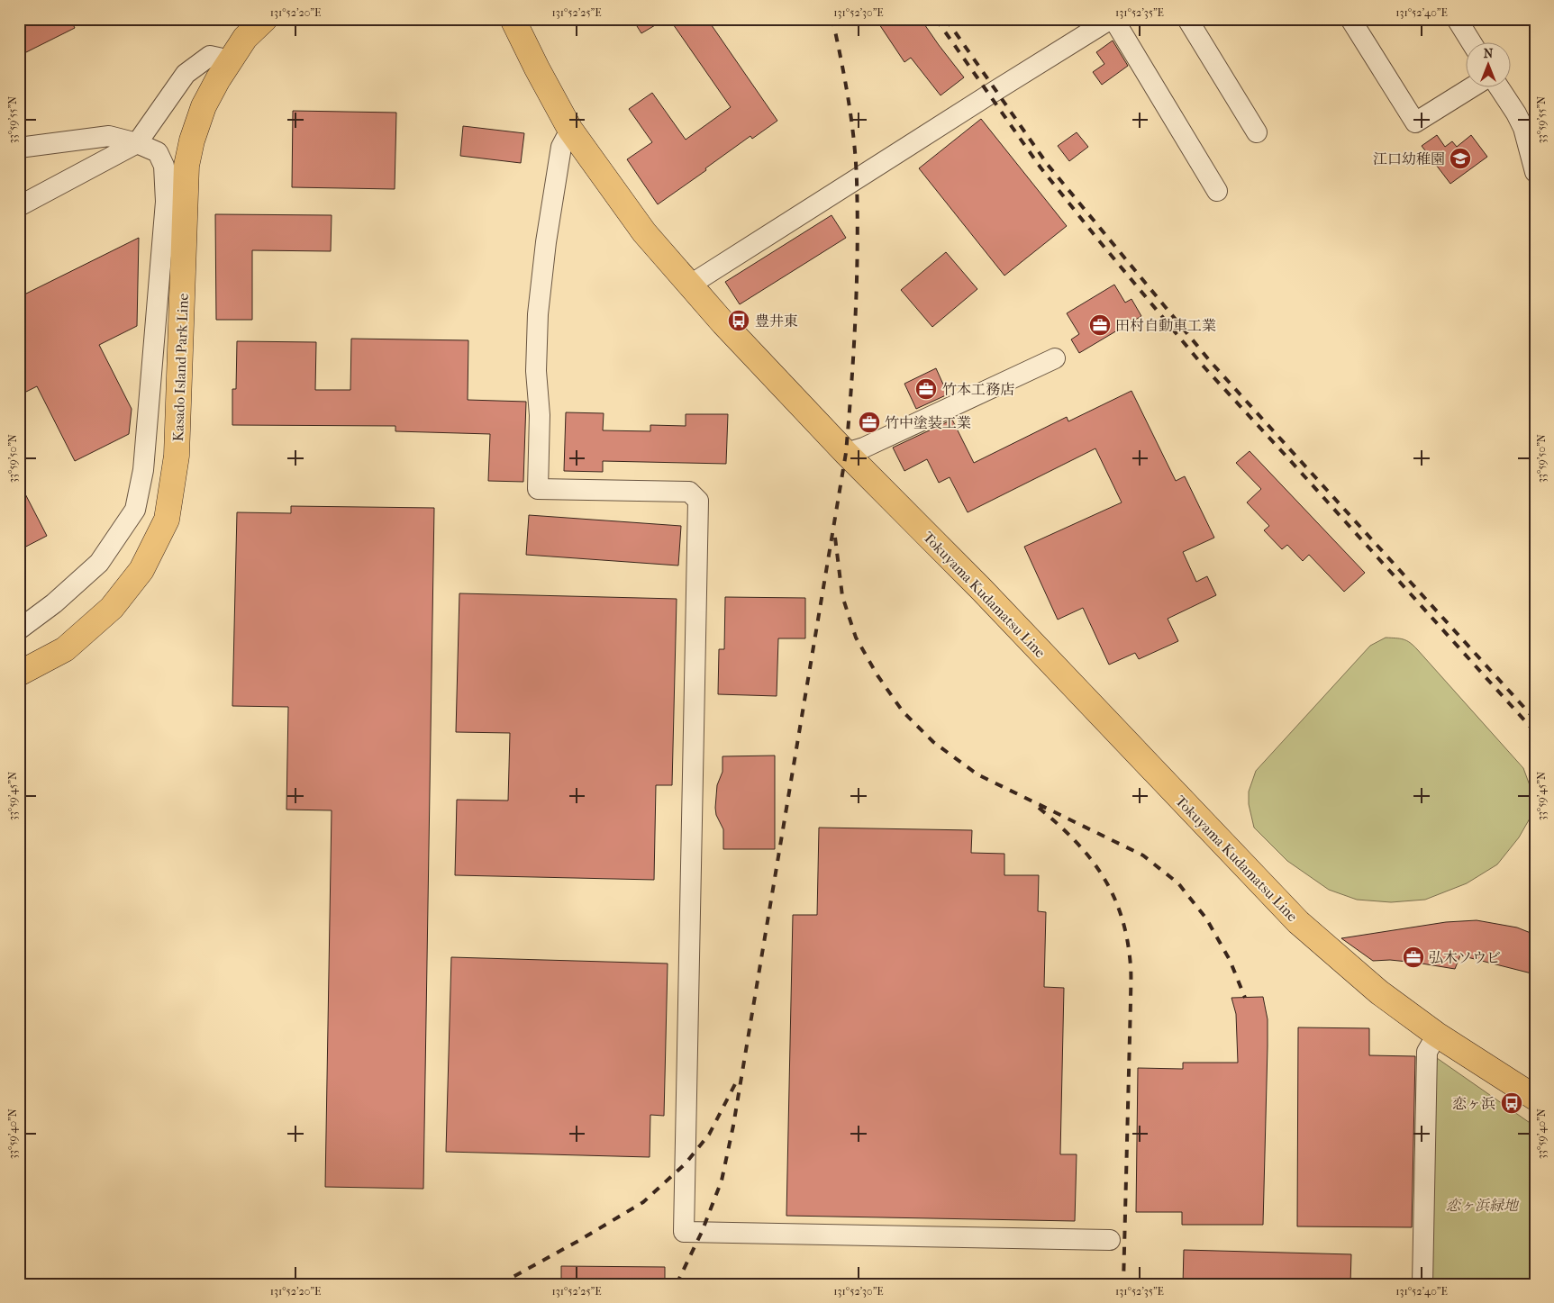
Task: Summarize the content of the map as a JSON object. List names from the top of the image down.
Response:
{
  "streets": {
    "main road": ["Kasado Island Park Line", "Tokuyama Kudamatsu Line"]
  },
  "parks": ["恋ヶ浜緑地"],
  "places": {
    "school or university": ["江口幼稚園"],
    "bus stop": ["豊井東", "恋ヶ浜"],
    "office": [
      "田村自動車工業",
      "竹本工務店",
      "竹中塗装工業",
      "弘木ソウビ"
    ]
  },
  "north": "top",
  "coordinates": [
    "131°52'20\"E",
    "131°52'25\"E",
    "131°52'30\"E",
    "131°52'35\"E",
    "131°52'40\"E",
    "33°59'55\"N",
    "33°59'50\"N",
    "33°59'45\"N",
    "33°59'40\"N"
  ]
}
